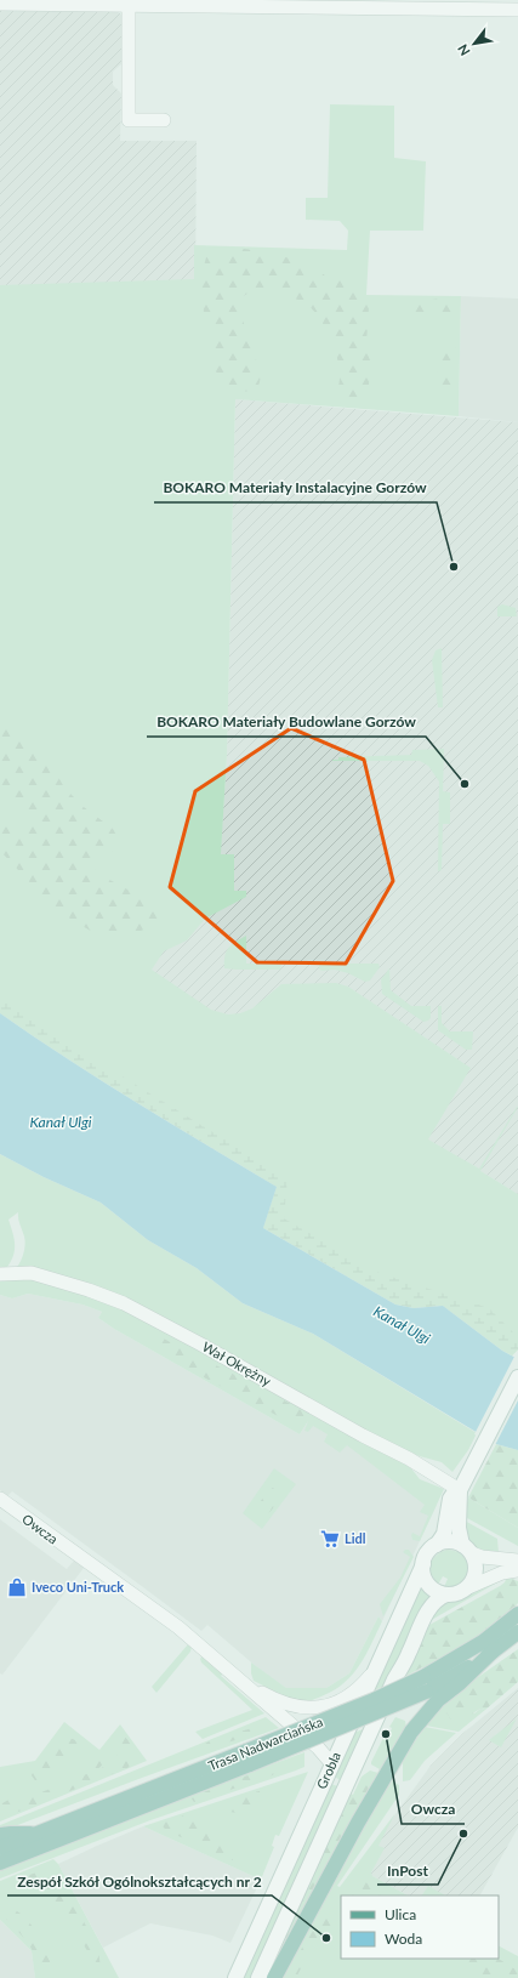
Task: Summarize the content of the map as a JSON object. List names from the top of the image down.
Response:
{
  "streets": {
    "main road": ["Trasa Nadwarciańska", "Grobla"],
    "street": ["Wał Okrężny", "Owcza"]
  },
  "crossings": [
    ["Owcza", "Grobla"]
  ],
  "water": ["Kanał Ulgi"],
  "places": {
    "other": [
      "BOKARO Materiały Instalacyjne Gorzów",
      "BOKARO Materiały Budowlane Gorzów",
      "Owcza",
      "InPost",
      "Zespół Szkół Ogólnokształcących nr 2"
    ],
    "supermarket": ["Lidl"],
    "shop": ["Iveco Uni-Truck"]
  },
  "legend": ["Ulica", "Woda"],
  "north": "bottom left"
}
